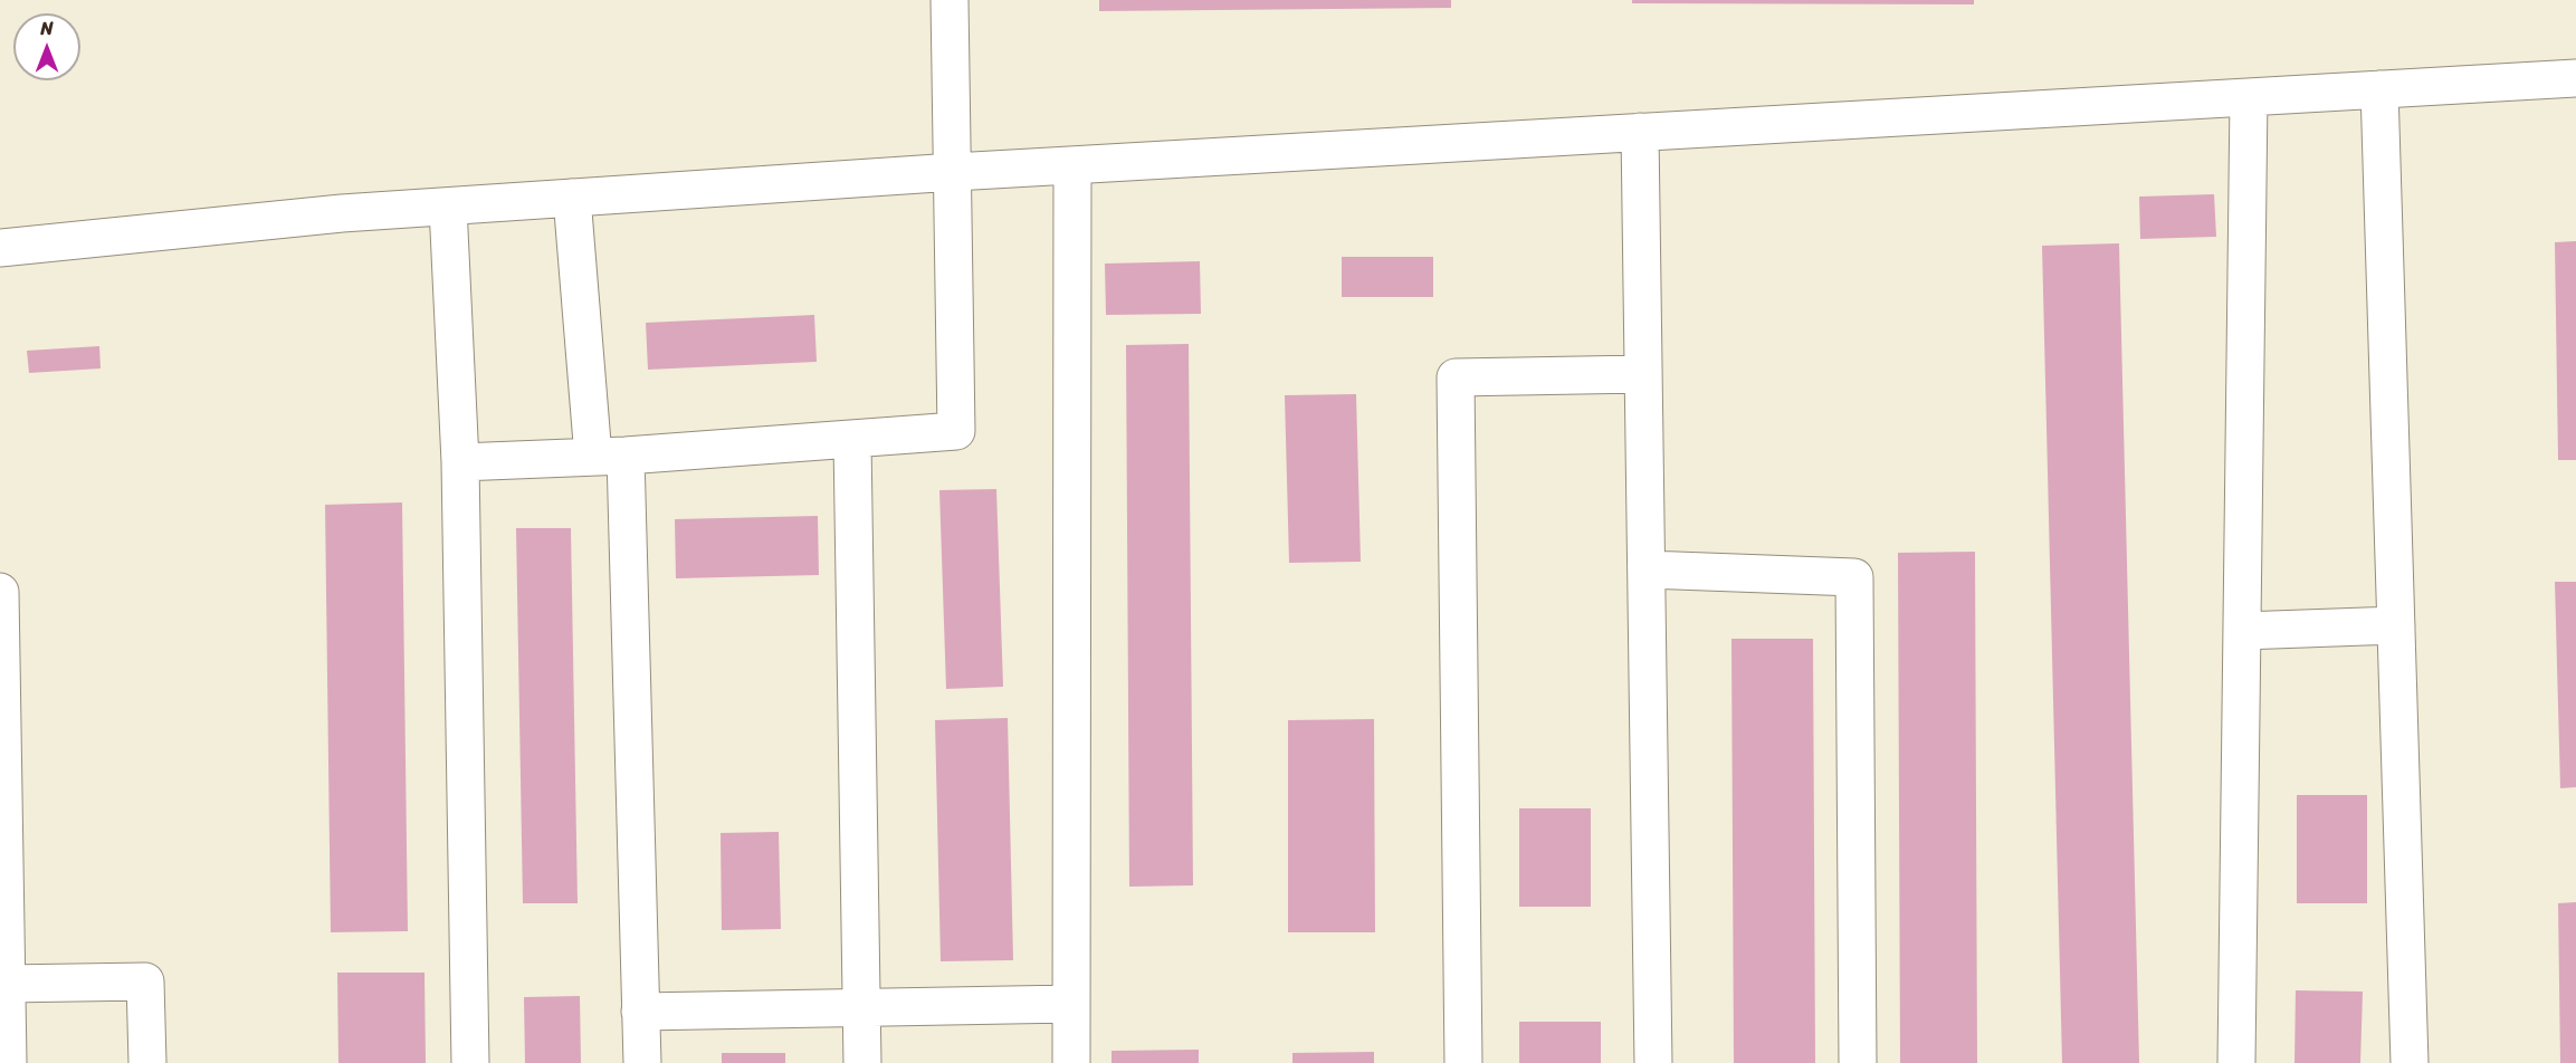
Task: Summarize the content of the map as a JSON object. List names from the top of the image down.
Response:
{
  "north": "top"
}
